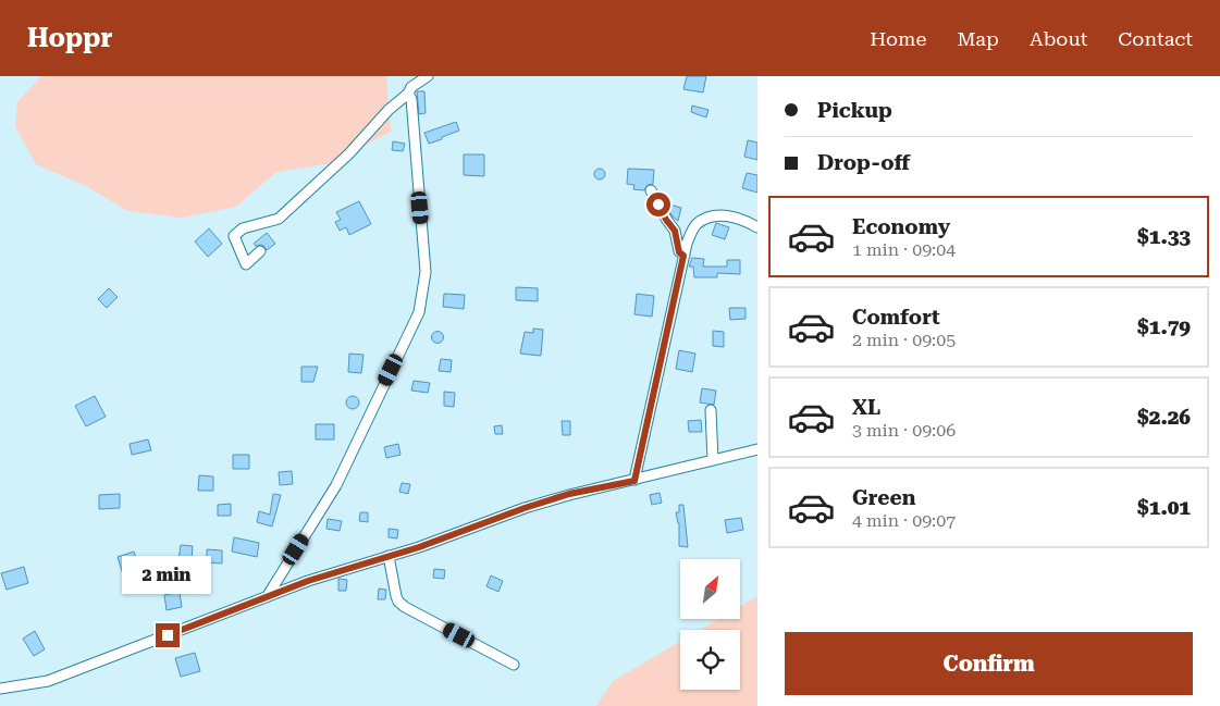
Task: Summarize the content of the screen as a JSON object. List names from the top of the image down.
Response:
{
  "north": "top right",
  "page": {
    "header": "Hoppr",
    "nav": [
      "Home",
      "Map",
      "About",
      "Contact"
    ],
    "banner": ["Pickup", "Drop-off"],
    "list": [
      {
        "name": "Economy",
        "note": "1 min · 09:04",
        "value": "$1.33"
      },
      {
        "name": "Comfort",
        "note": "2 min · 09:05",
        "value": "$1.79"
      },
      {
        "name": "XL",
        "note": "3 min · 09:06",
        "value": "$2.26"
      },
      {
        "name": "Green",
        "note": "4 min · 09:07",
        "value": "$1.01"
      }
    ],
    "bubble": "2 min",
    "buttons": "Confirm"
  }
}
